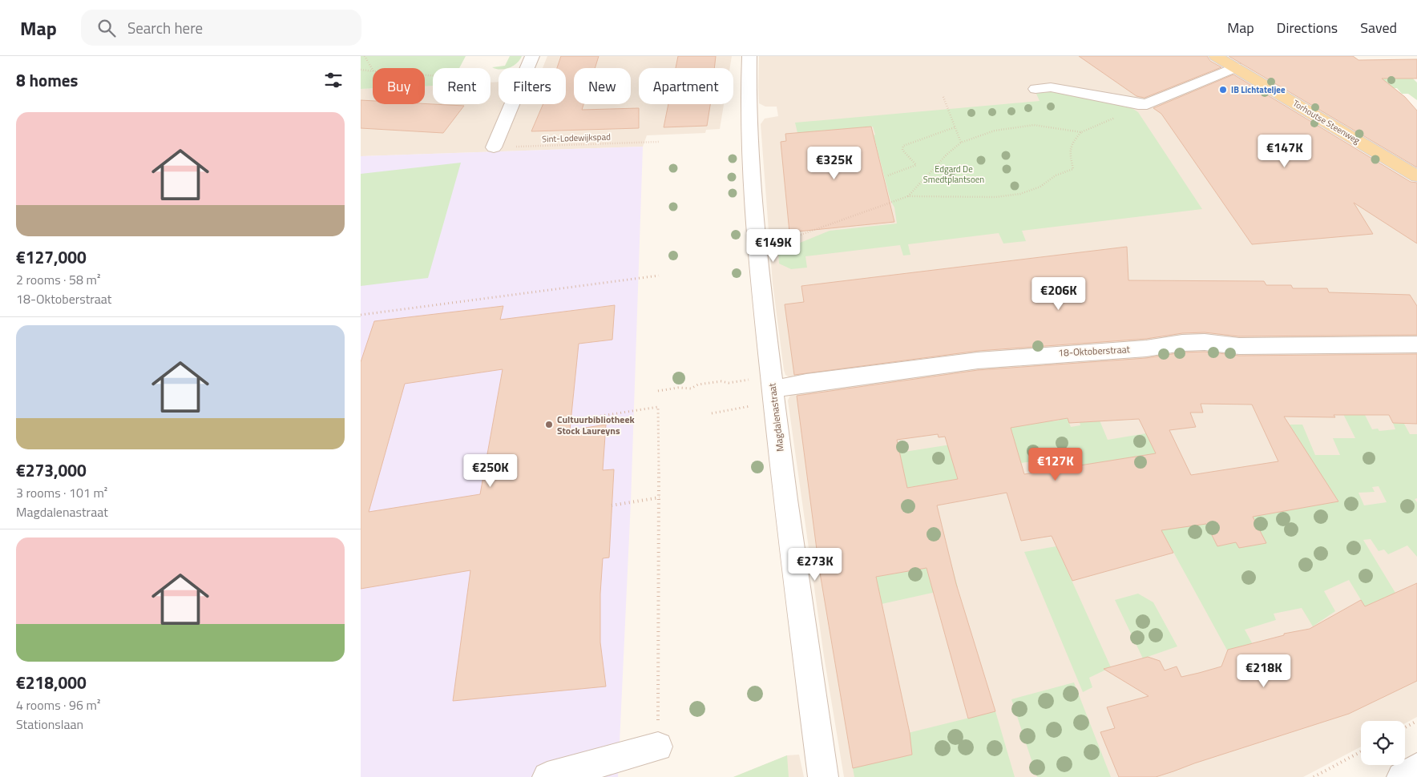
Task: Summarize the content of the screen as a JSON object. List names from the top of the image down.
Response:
{
  "streets": {
    "main road": ["Torhoutse Steenweg"],
    "street": ["18-Oktoberstraat", "Magdalenastraat"],
    "path": ["Sint-Lodewijkspad"]
  },
  "crossings": [
    ["18-Oktoberstraat", "Magdalenastraat"]
  ],
  "parks": ["Edgard De Smedtplantsoen"],
  "places": ["IB Lichtateljee", "Cultuurbibliotheek Stock Laureyns"],
  "page": {
    "header": "Map",
    "search": "Search here",
    "nav": ["Map", "Directions", "Saved"],
    "heading": "8 homes",
    "chip": [
      "Buy",
      "Rent",
      "Filters",
      "New",
      "Apartment"
    ],
    "list": [
      {
        "name": "€127,000",
        "note": "2 rooms · 58 m² · 18-Oktoberstraat"
      },
      {
        "name": "€273,000",
        "note": "3 rooms · 101 m² · Magdalenastraat"
      },
      {
        "name": "€218,000",
        "note": "4 rooms · 96 m² · Stationslaan"
      }
    ],
    "price": [
      "€147K",
      "€325K",
      "€149K",
      "€206K",
      "€127K",
      "€250K",
      "€273K",
      "€218K"
    ]
  }
}
